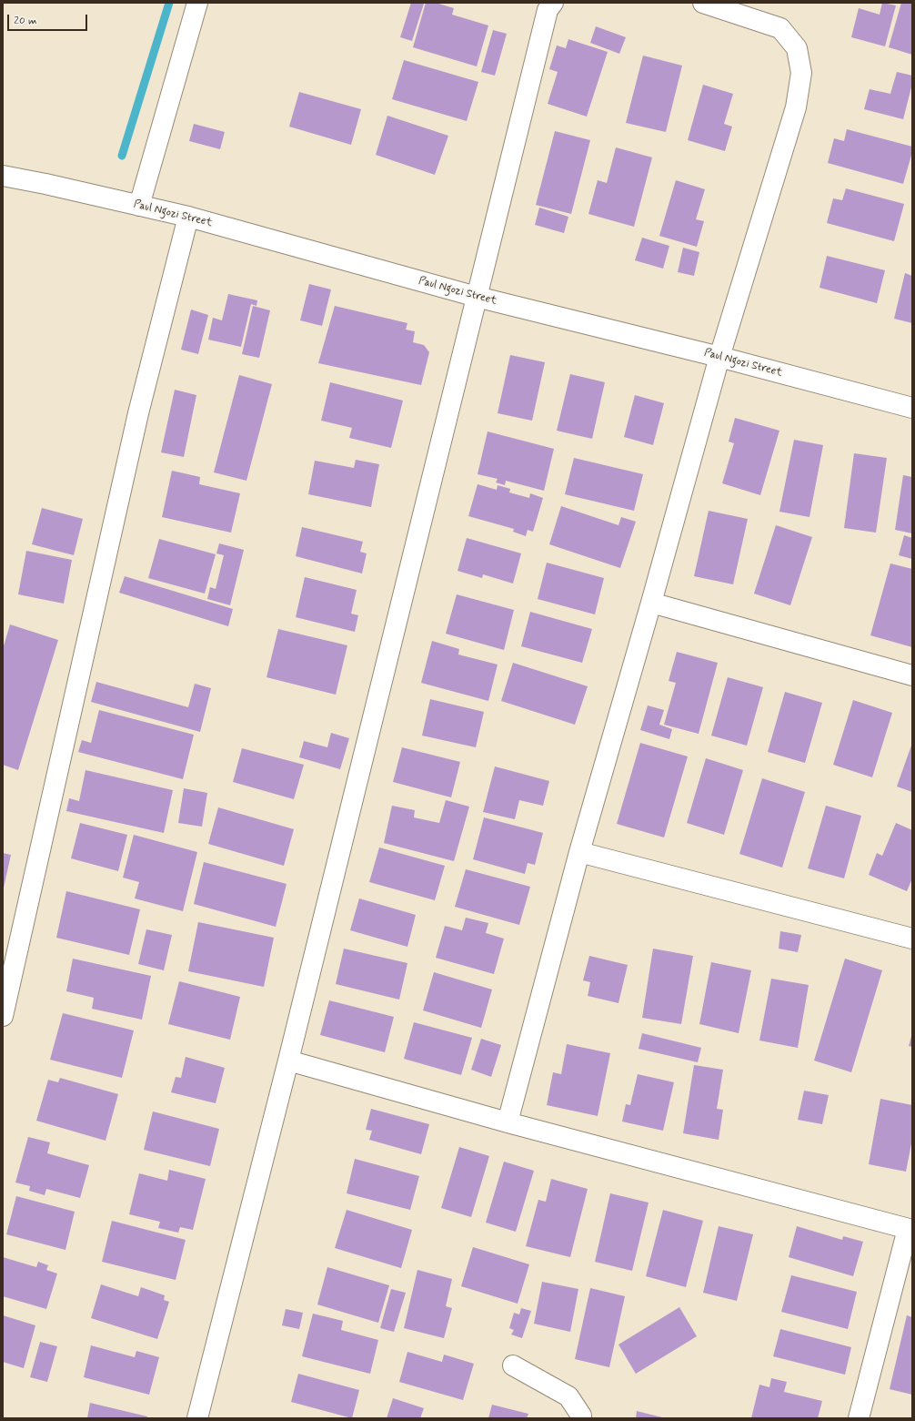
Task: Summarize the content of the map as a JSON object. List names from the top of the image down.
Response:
{
  "streets": {
    "street": ["Paul Ngozi Street"]
  },
  "scale_bar": "20 m"
}
